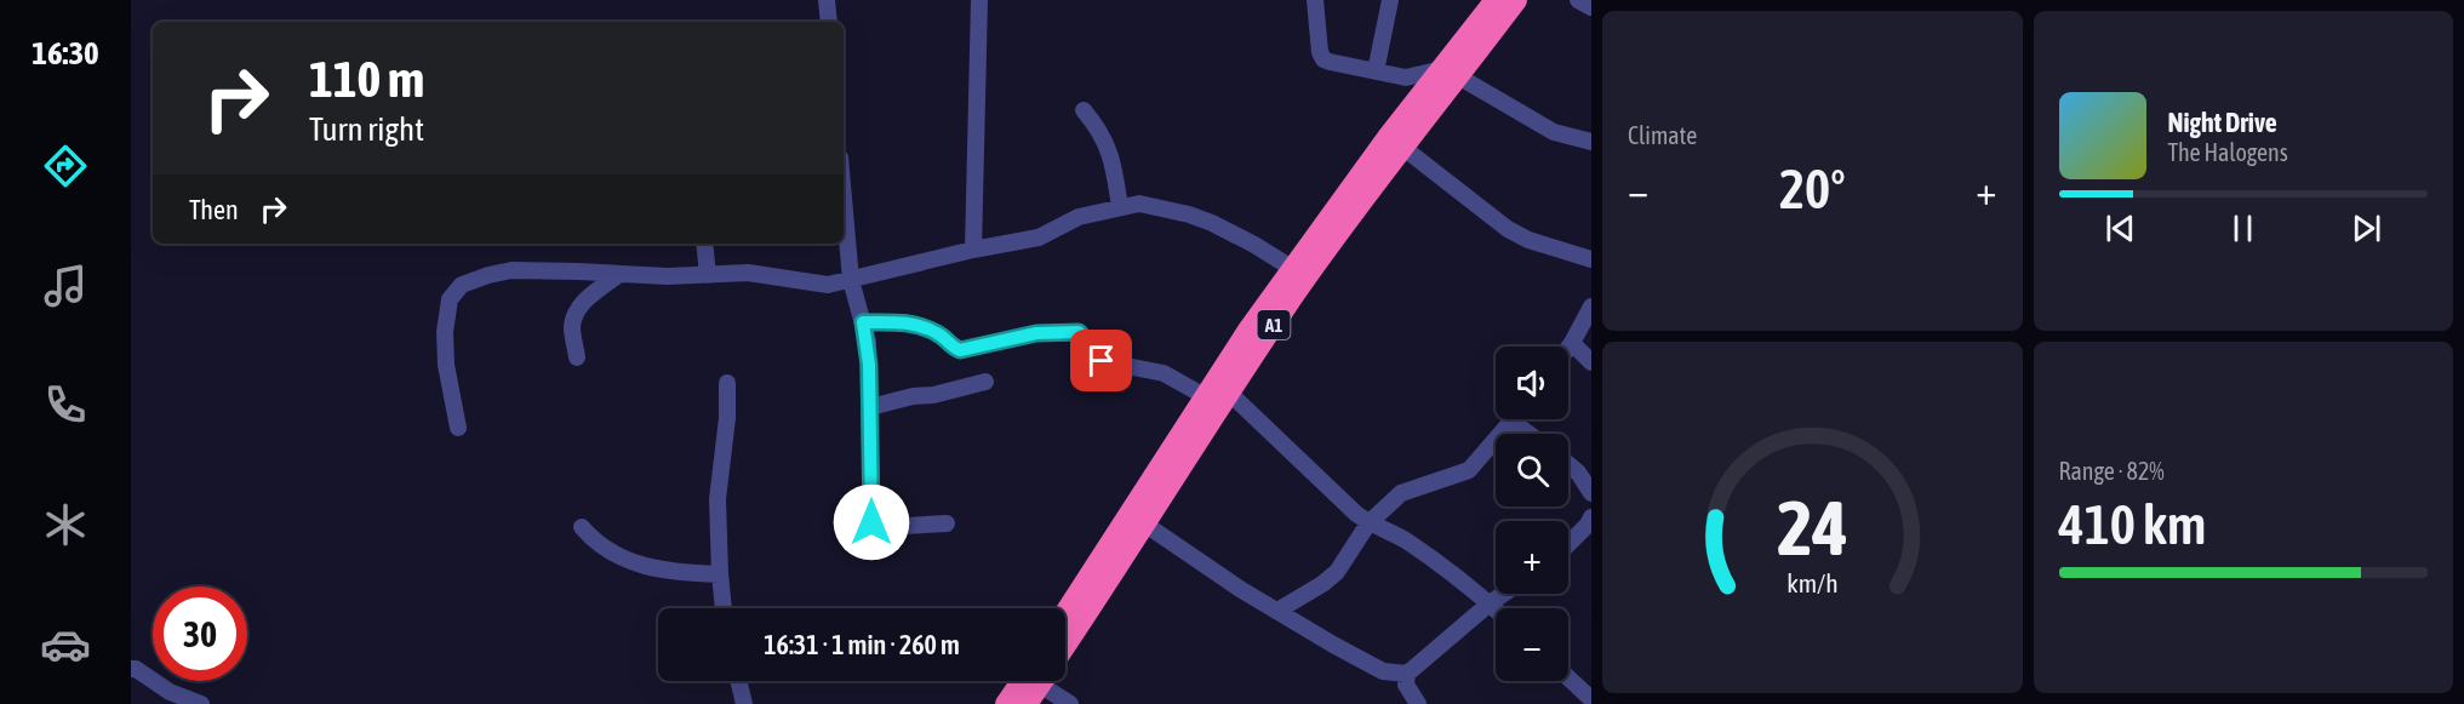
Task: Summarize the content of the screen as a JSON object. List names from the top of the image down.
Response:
{
  "streets": {
    "highway": ["A1"]
  },
  "page": {
    "tabs": "16:30",
    "tile": [
      "Climate",
      ["Range · 82%", "410 km"]
    ],
    "turn": ["110 m", "Turn right"],
    "song": ["Night Drive", "The Halogens"],
    "heat": ["−", "20°", "+"],
    "then": "Then",
    "map_buttons": ["+", "−"],
    "limit": "30",
    "trip": "16:31 · 1 min · 260 m",
    "gauge": ["24", "km/h"]
  }
}
